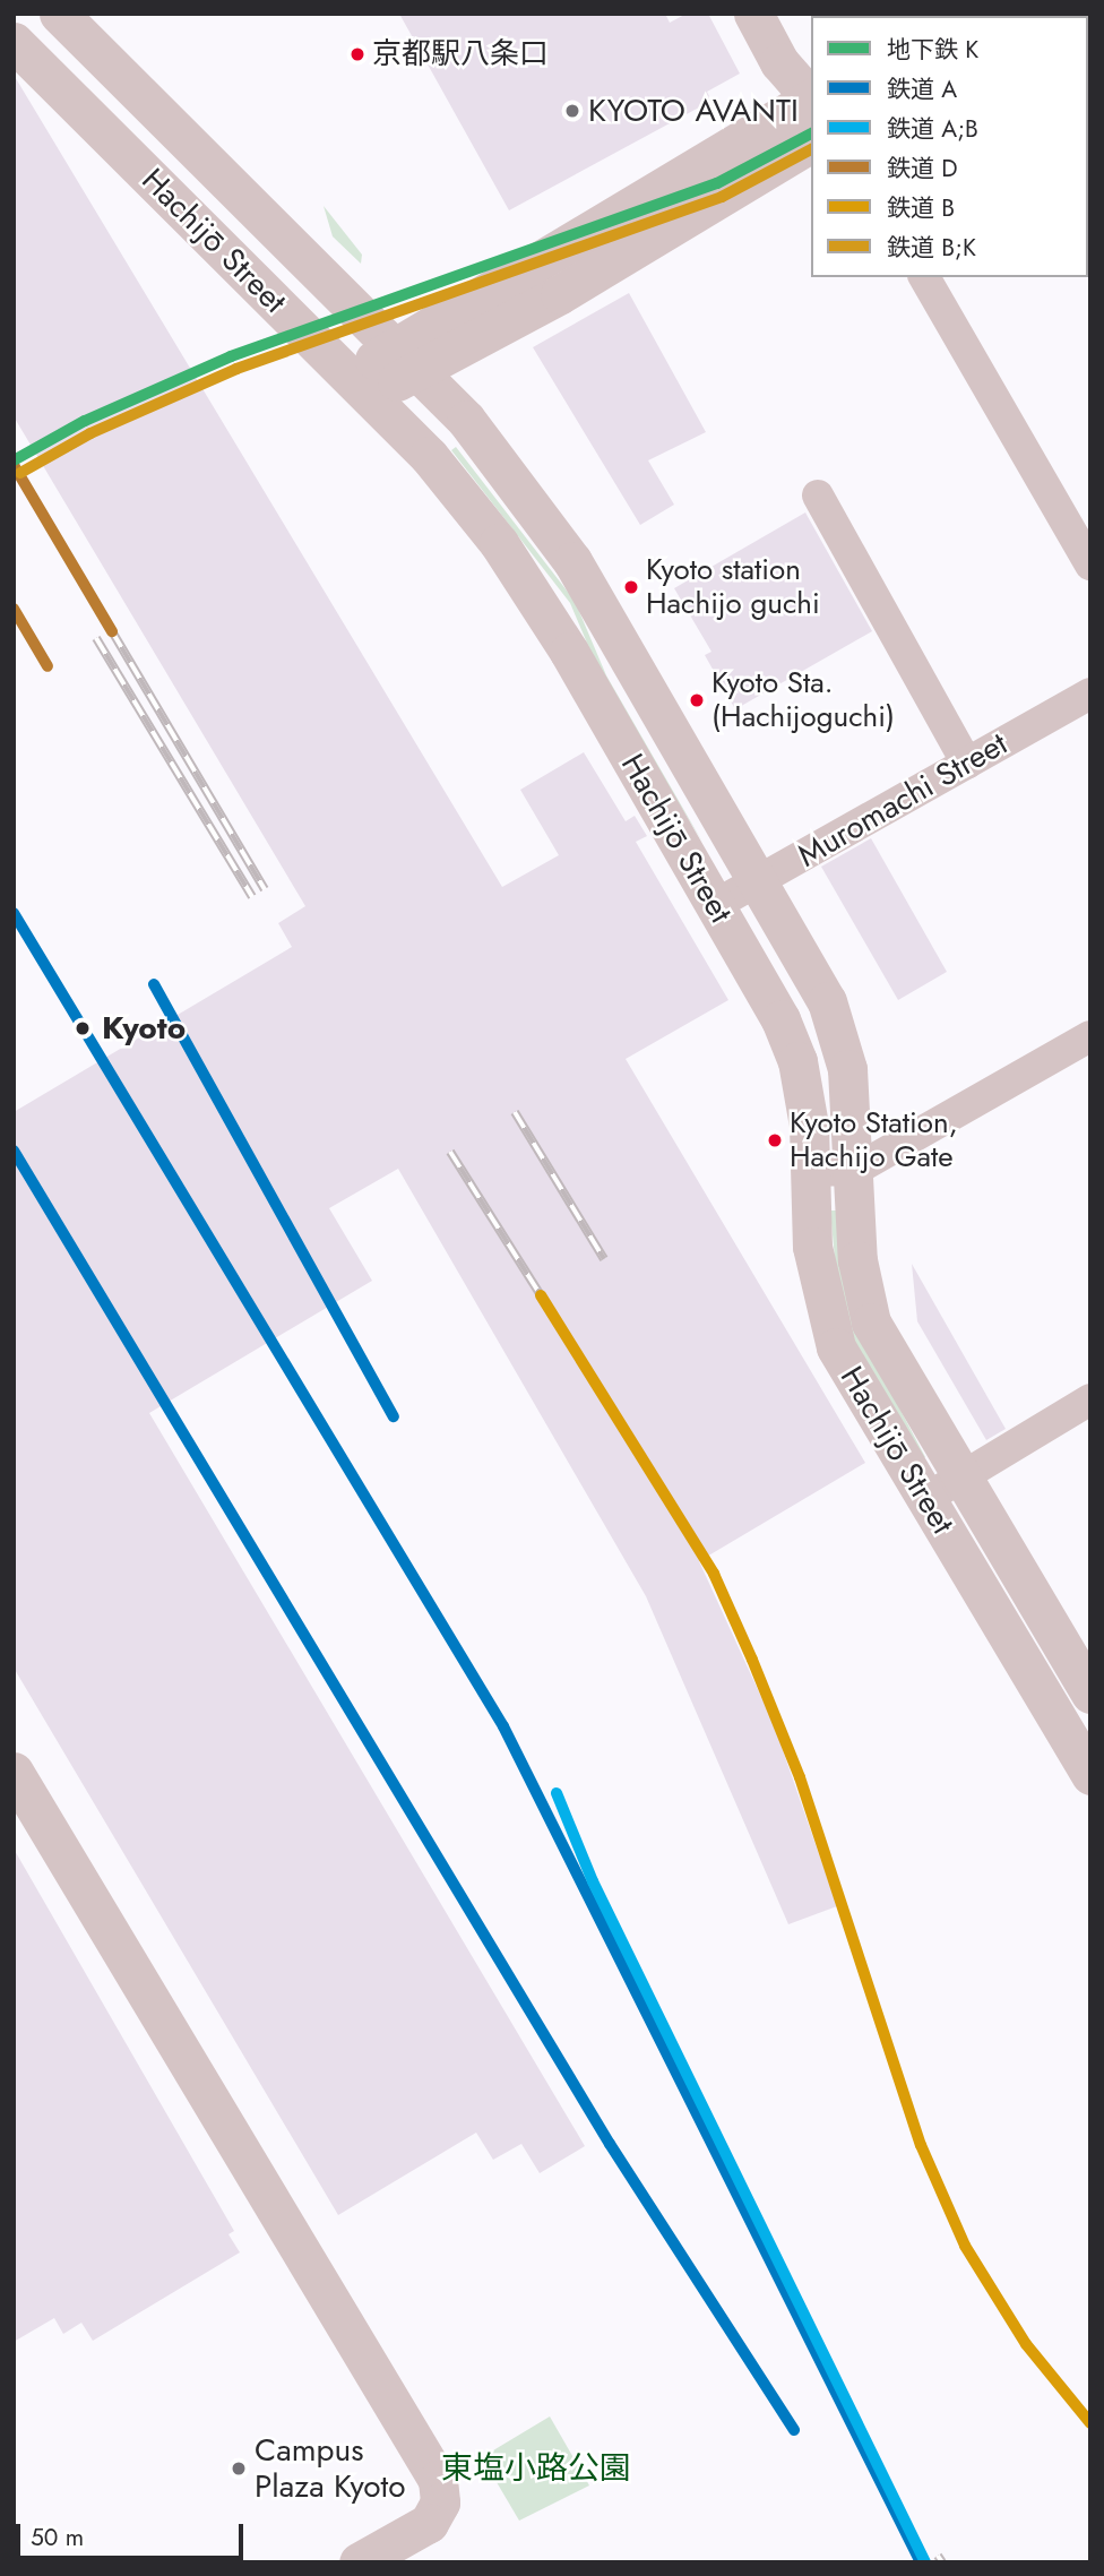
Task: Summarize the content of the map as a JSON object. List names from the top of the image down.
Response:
{
  "streets": {
    "street": ["Hachijō Street", "Muromachi Street"]
  },
  "crossings": [
    ["Hachijō Street", "Muromachi Street"]
  ],
  "parks": ["東塩小路公園"],
  "places": [
    "京都駅八条口",
    "KYOTO AVANTI",
    "Kyoto station Hachijo guchi",
    "Kyoto Sta. (Hachijoguchi)",
    "Kyoto",
    "Kyoto Station, Hachijo Gate",
    "Campus Plaza Kyoto"
  ],
  "lines": [
    "metro line K",
    "rail line B;K",
    "rail line D",
    "rail line A",
    "rail line B",
    "rail line A;B"
  ],
  "legend": [
    "地下鉄 K",
    "鉄道 A",
    "鉄道 A;B",
    "鉄道 D",
    "鉄道 B",
    "鉄道 B;K"
  ],
  "scale_bar": "50 m"
}
